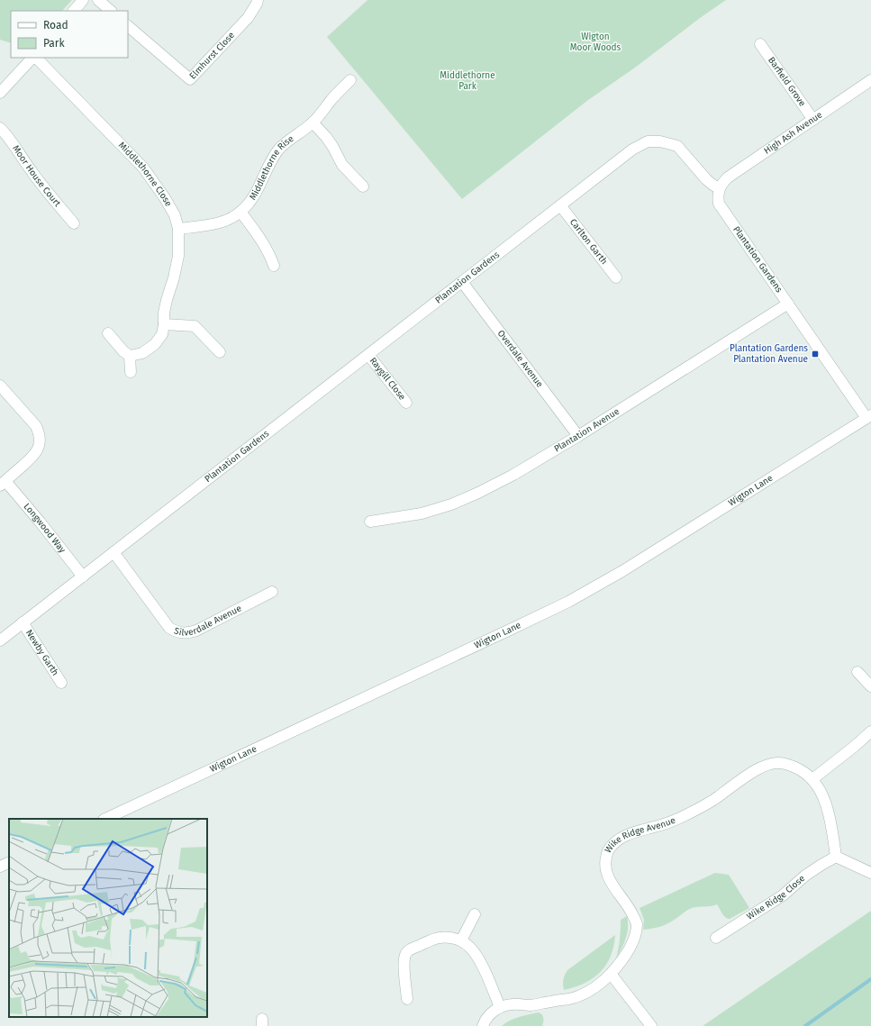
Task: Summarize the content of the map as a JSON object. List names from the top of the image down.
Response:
{
  "streets": {
    "street": [
      "Elmhurst Close",
      "Barfield Grove",
      "High Ash Avenue",
      "Middlethorne Rise",
      "Moor House Court",
      "Middlethorne Close",
      "Carlton Garth",
      "Plantation Gardens",
      "Overdale Avenue",
      "Raygill Close",
      "Plantation Avenue",
      "Wigton Lane",
      "Longwood Way",
      "Silverdale Avenue",
      "Newby Garth",
      "Wike Ridge Avenue",
      "Wike Ridge Close"
    ]
  },
  "crossings": [
    ["Barfield Grove", "High Ash Avenue"],
    ["High Ash Avenue", "Plantation Gardens"],
    ["Middlethorne Rise", "Middlethorne Close"],
    ["Carlton Garth", "Plantation Gardens"],
    ["Plantation Gardens", "Overdale Avenue"],
    ["Plantation Gardens", "Raygill Close"],
    ["Plantation Gardens", "Plantation Avenue"],
    ["Plantation Gardens", "Wigton Lane"],
    ["Plantation Gardens", "Longwood Way"],
    ["Plantation Gardens", "Silverdale Avenue"],
    ["Plantation Gardens", "Newby Garth"],
    ["Overdale Avenue", "Plantation Avenue"],
    ["Wike Ridge Avenue", "Wike Ridge Close"]
  ],
  "parks": ["Wigton Moor Woods", "Middlethorne Park"],
  "places": {
    "transit": ["Plantation Gardens Plantation Avenue"]
  },
  "legend": ["Road", "Park"]
}
